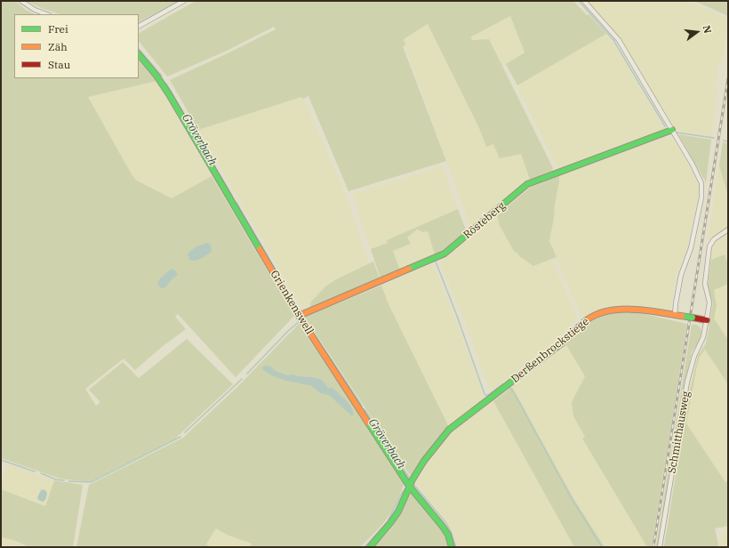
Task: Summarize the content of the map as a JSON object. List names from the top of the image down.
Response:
{
  "streets": {
    "street": [
      "Rösteberg",
      "Grienkenswell",
      "Derßenbrockstiege",
      "Schmitthausweg"
    ]
  },
  "crossings": [
    ["Rösteberg", "Grienkenswell"],
    ["Grienkenswell", "Derßenbrockstiege"],
    ["Derßenbrockstiege", "Schmitthausweg"]
  ],
  "water": ["Gröverbach"],
  "legend": ["Frei", "Zäh", "Stau"],
  "north": "right"
}
